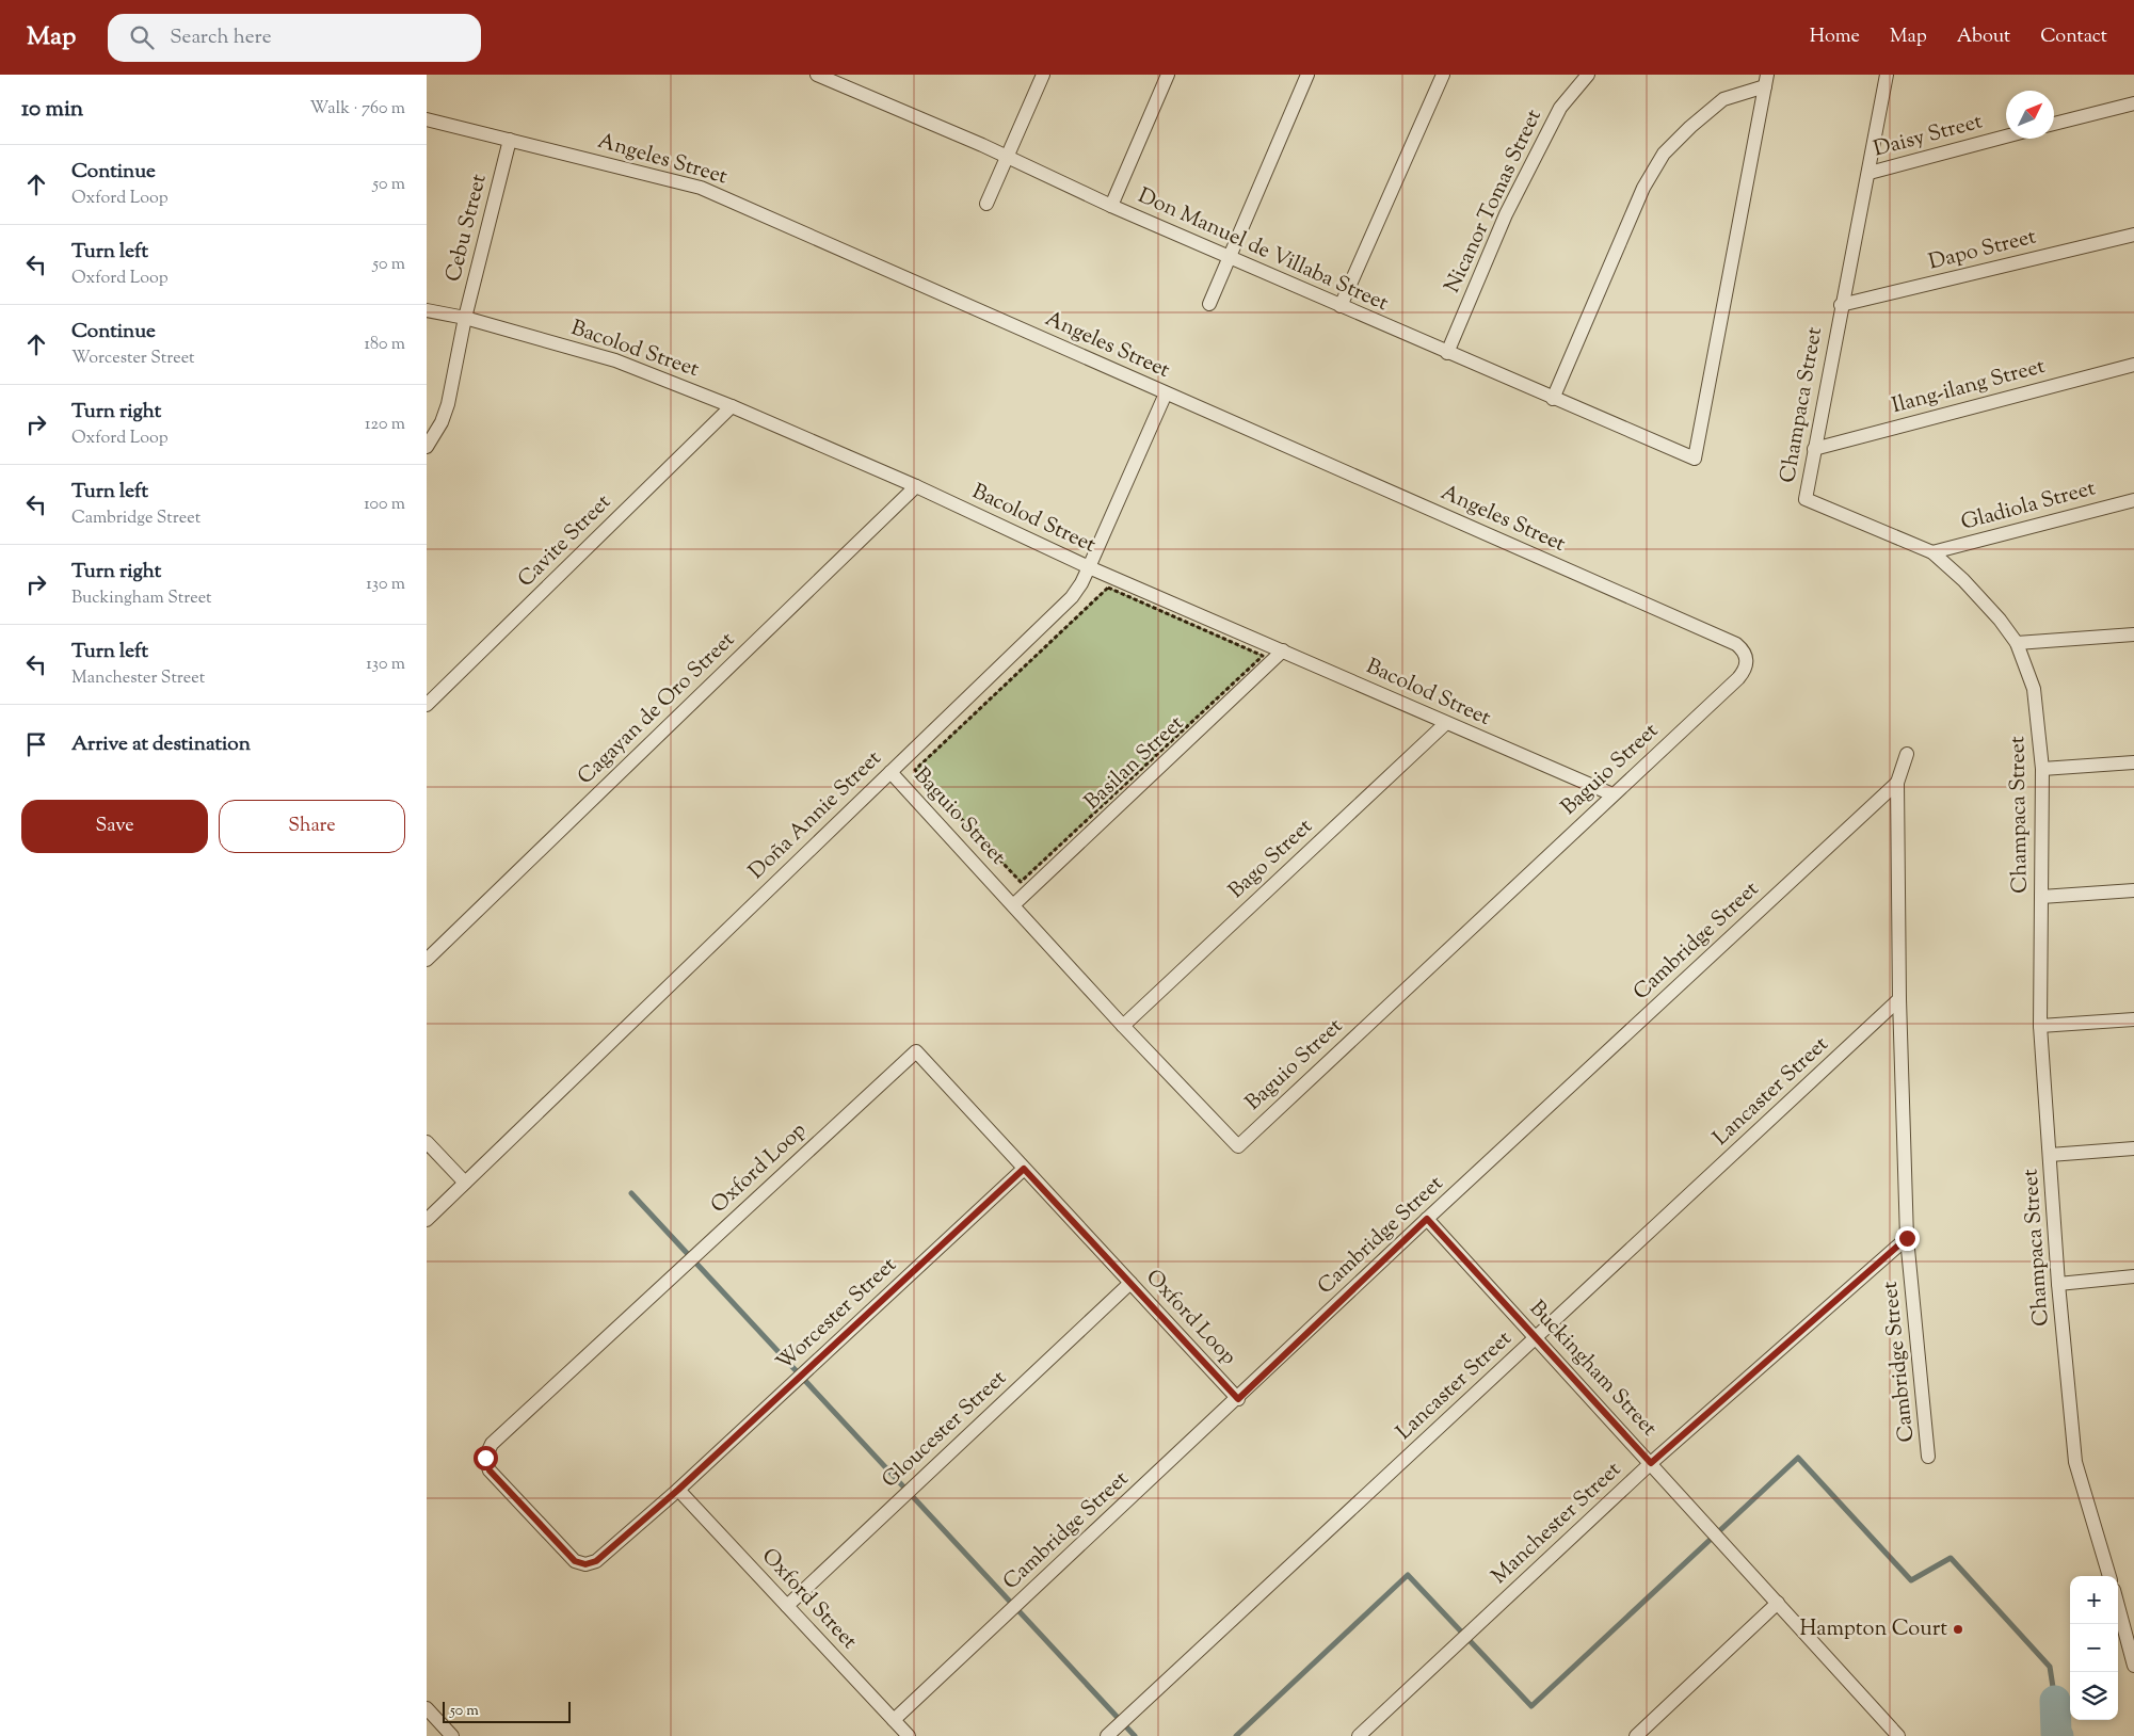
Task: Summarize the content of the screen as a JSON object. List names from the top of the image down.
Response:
{
  "streets": {
    "street": [
      "Daisy Street",
      "Angeles Street",
      "Nicanor Tomas Street",
      "Cebu Street",
      "Don Manuel de Villaba Street",
      "Dapo Street",
      "Bacolod Street",
      "Ilang-ilang Street",
      "Champaca Street",
      "Gladiola Street",
      "Cavite Street",
      "Cagayan de Oro Street",
      "Basilan Street",
      "Baguio Street",
      "Doña Annie Street",
      "Bago Street",
      "Cambridge Street",
      "Lancaster Street",
      "Oxford Loop",
      "Worcester Street",
      "Buckingham Street",
      "Gloucester Street",
      "Manchester Street",
      "Oxford Street"
    ]
  },
  "crossings": [
    ["Daisy Street", "Champaca Street"],
    ["Angeles Street", "Cebu Street"],
    ["Angeles Street", "Baguio Street"],
    ["Angeles Street", "Doña Annie Street"],
    ["Nicanor Tomas Street", "Don Manuel de Villaba Street"],
    ["Cebu Street", "Bacolod Street"],
    ["Dapo Street", "Champaca Street"],
    ["Bacolod Street", "Cavite Street"],
    ["Bacolod Street", "Cagayan de Oro Street"],
    ["Bacolod Street", "Basilan Street"],
    ["Bacolod Street", "Baguio Street"],
    ["Bacolod Street", "Doña Annie Street"],
    ["Bacolod Street", "Bago Street"],
    ["Ilang-ilang Street", "Champaca Street"],
    ["Champaca Street", "Gladiola Street"],
    ["Basilan Street", "Baguio Street"],
    ["Baguio Street", "Doña Annie Street"],
    ["Baguio Street", "Bago Street"],
    ["Cambridge Street", "Lancaster Street"],
    ["Cambridge Street", "Oxford Loop"],
    ["Cambridge Street", "Buckingham Street"],
    ["Cambridge Street", "Manchester Street"],
    ["Cambridge Street", "Oxford Street"],
    ["Lancaster Street", "Buckingham Street"],
    ["Oxford Loop", "Worcester Street"],
    ["Oxford Loop", "Gloucester Street"],
    ["Oxford Loop", "Oxford Street"],
    ["Worcester Street", "Oxford Street"],
    ["Buckingham Street", "Manchester Street"],
    ["Gloucester Street", "Oxford Street"]
  ],
  "places": ["Hampton Court"],
  "scale_bar": "50 m",
  "north": "top right",
  "page": {
    "header": "Map",
    "search": "Search here",
    "nav": [
      "Home",
      "Map",
      "About",
      "Contact"
    ],
    "heading": ["10 min", "Walk · 760 m"],
    "list": [
      ["Continue", "Oxford Loop", "50 m"],
      ["Turn left", "Oxford Loop", "50 m"],
      ["Continue", "Worcester Street", "180 m"],
      ["Turn right", "Oxford Loop", "120 m"],
      ["Turn left", "Cambridge Street", "100 m"],
      ["Turn right", "Buckingham Street", "130 m"],
      ["Turn left", "Manchester Street", "130 m"],
      "Arrive at destination"
    ],
    "buttons": ["Save", "Share"],
    "map_buttons": ["+", "−"],
    "scale": "50 m"
  }
}
